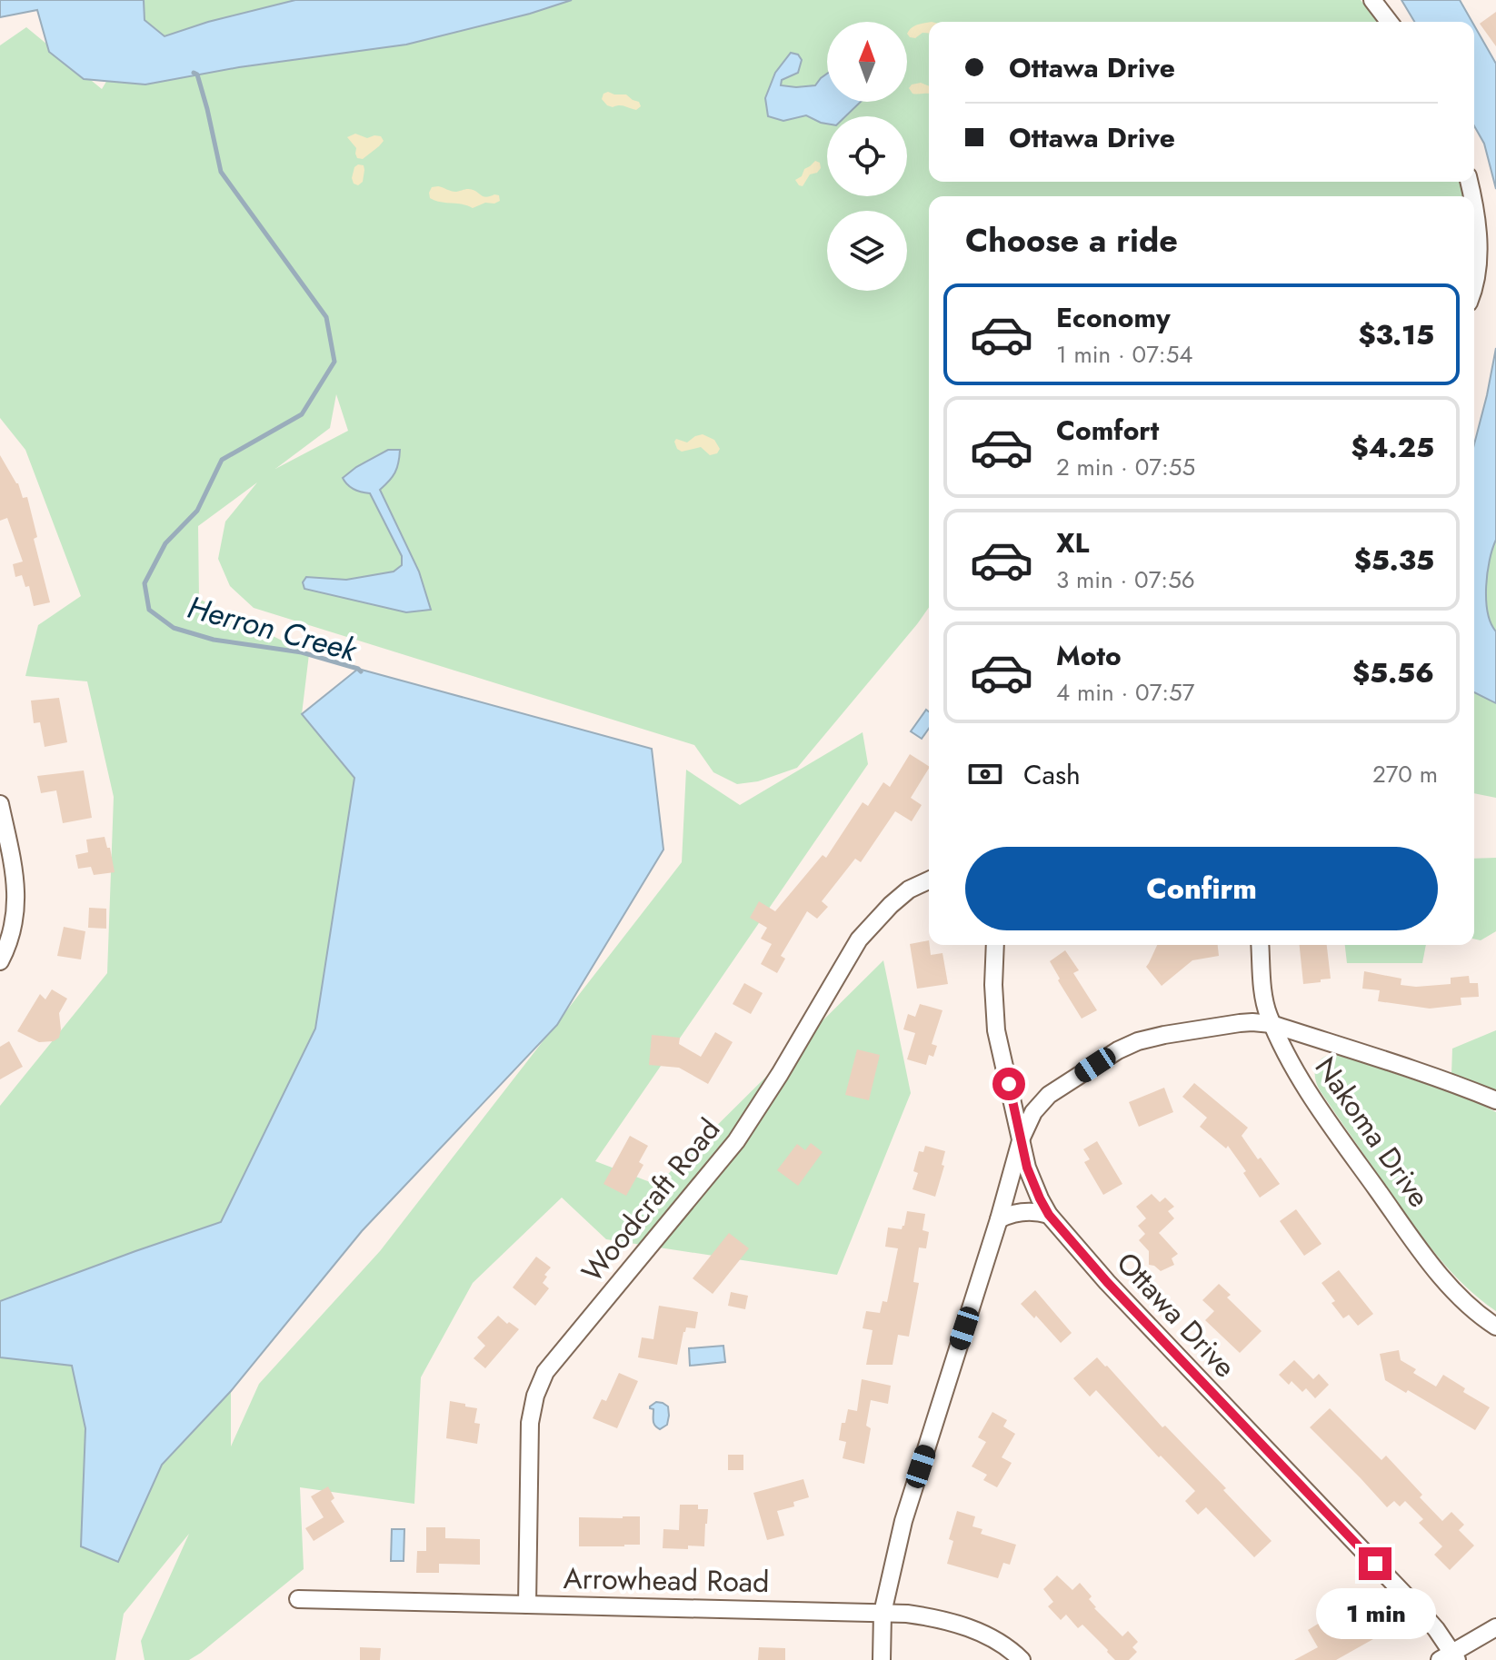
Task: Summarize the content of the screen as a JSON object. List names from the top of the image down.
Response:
{
  "streets": {
    "street": [
      "Nakoma Drive",
      "Woodcraft Road",
      "Ottawa Drive",
      "Arrowhead Road"
    ]
  },
  "crossings": [
    ["Woodcraft Road", "Arrowhead Road"]
  ],
  "water": ["Herron Creek"],
  "north": "top",
  "page": {
    "banner": ["Ottawa Drive", "Ottawa Drive"],
    "heading": "Choose a ride",
    "list": [
      {
        "name": "Economy",
        "note": "1 min · 07:54",
        "value": "$3.15"
      },
      {
        "name": "Comfort",
        "note": "2 min · 07:55",
        "value": "$4.25"
      },
      {
        "name": "XL",
        "note": "3 min · 07:56",
        "value": "$5.35"
      },
      {
        "name": "Moto",
        "note": "4 min · 07:57",
        "value": "$5.56"
      }
    ],
    "pay": ["Cash", "270 m"],
    "buttons": "Confirm",
    "bubble": "1 min"
  }
}
